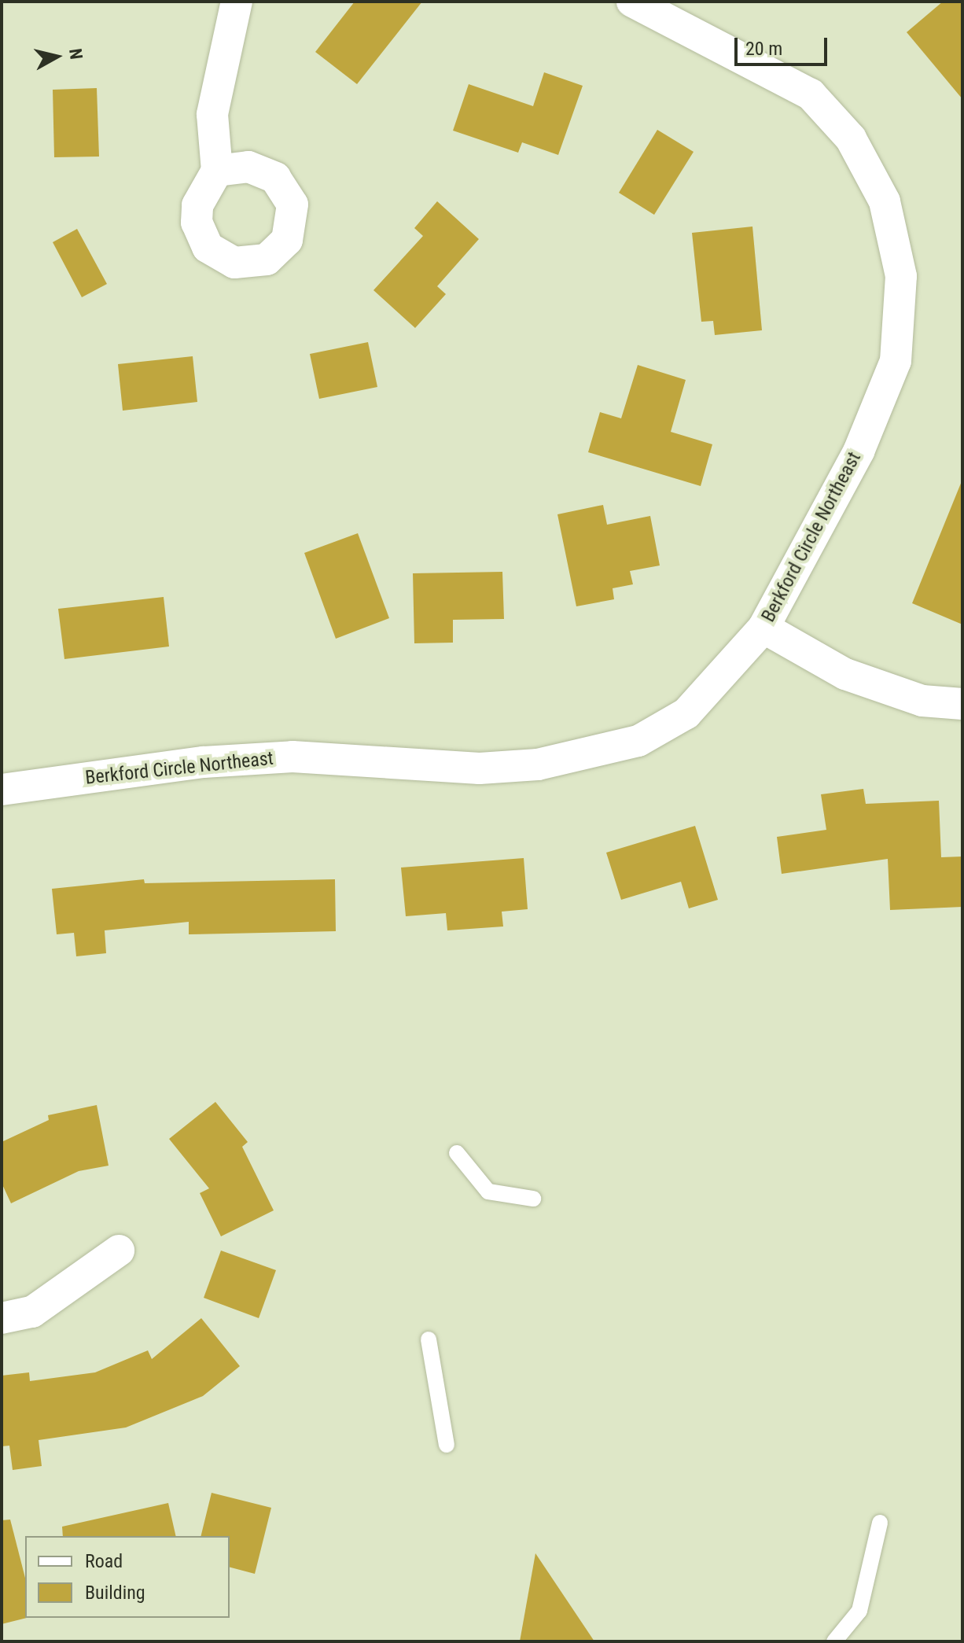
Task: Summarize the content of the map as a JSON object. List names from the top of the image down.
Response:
{
  "streets": {
    "street": ["Berkford Circle Northeast"]
  },
  "legend": ["Road", "Building"],
  "scale_bar": "20 m",
  "north": "right"
}
